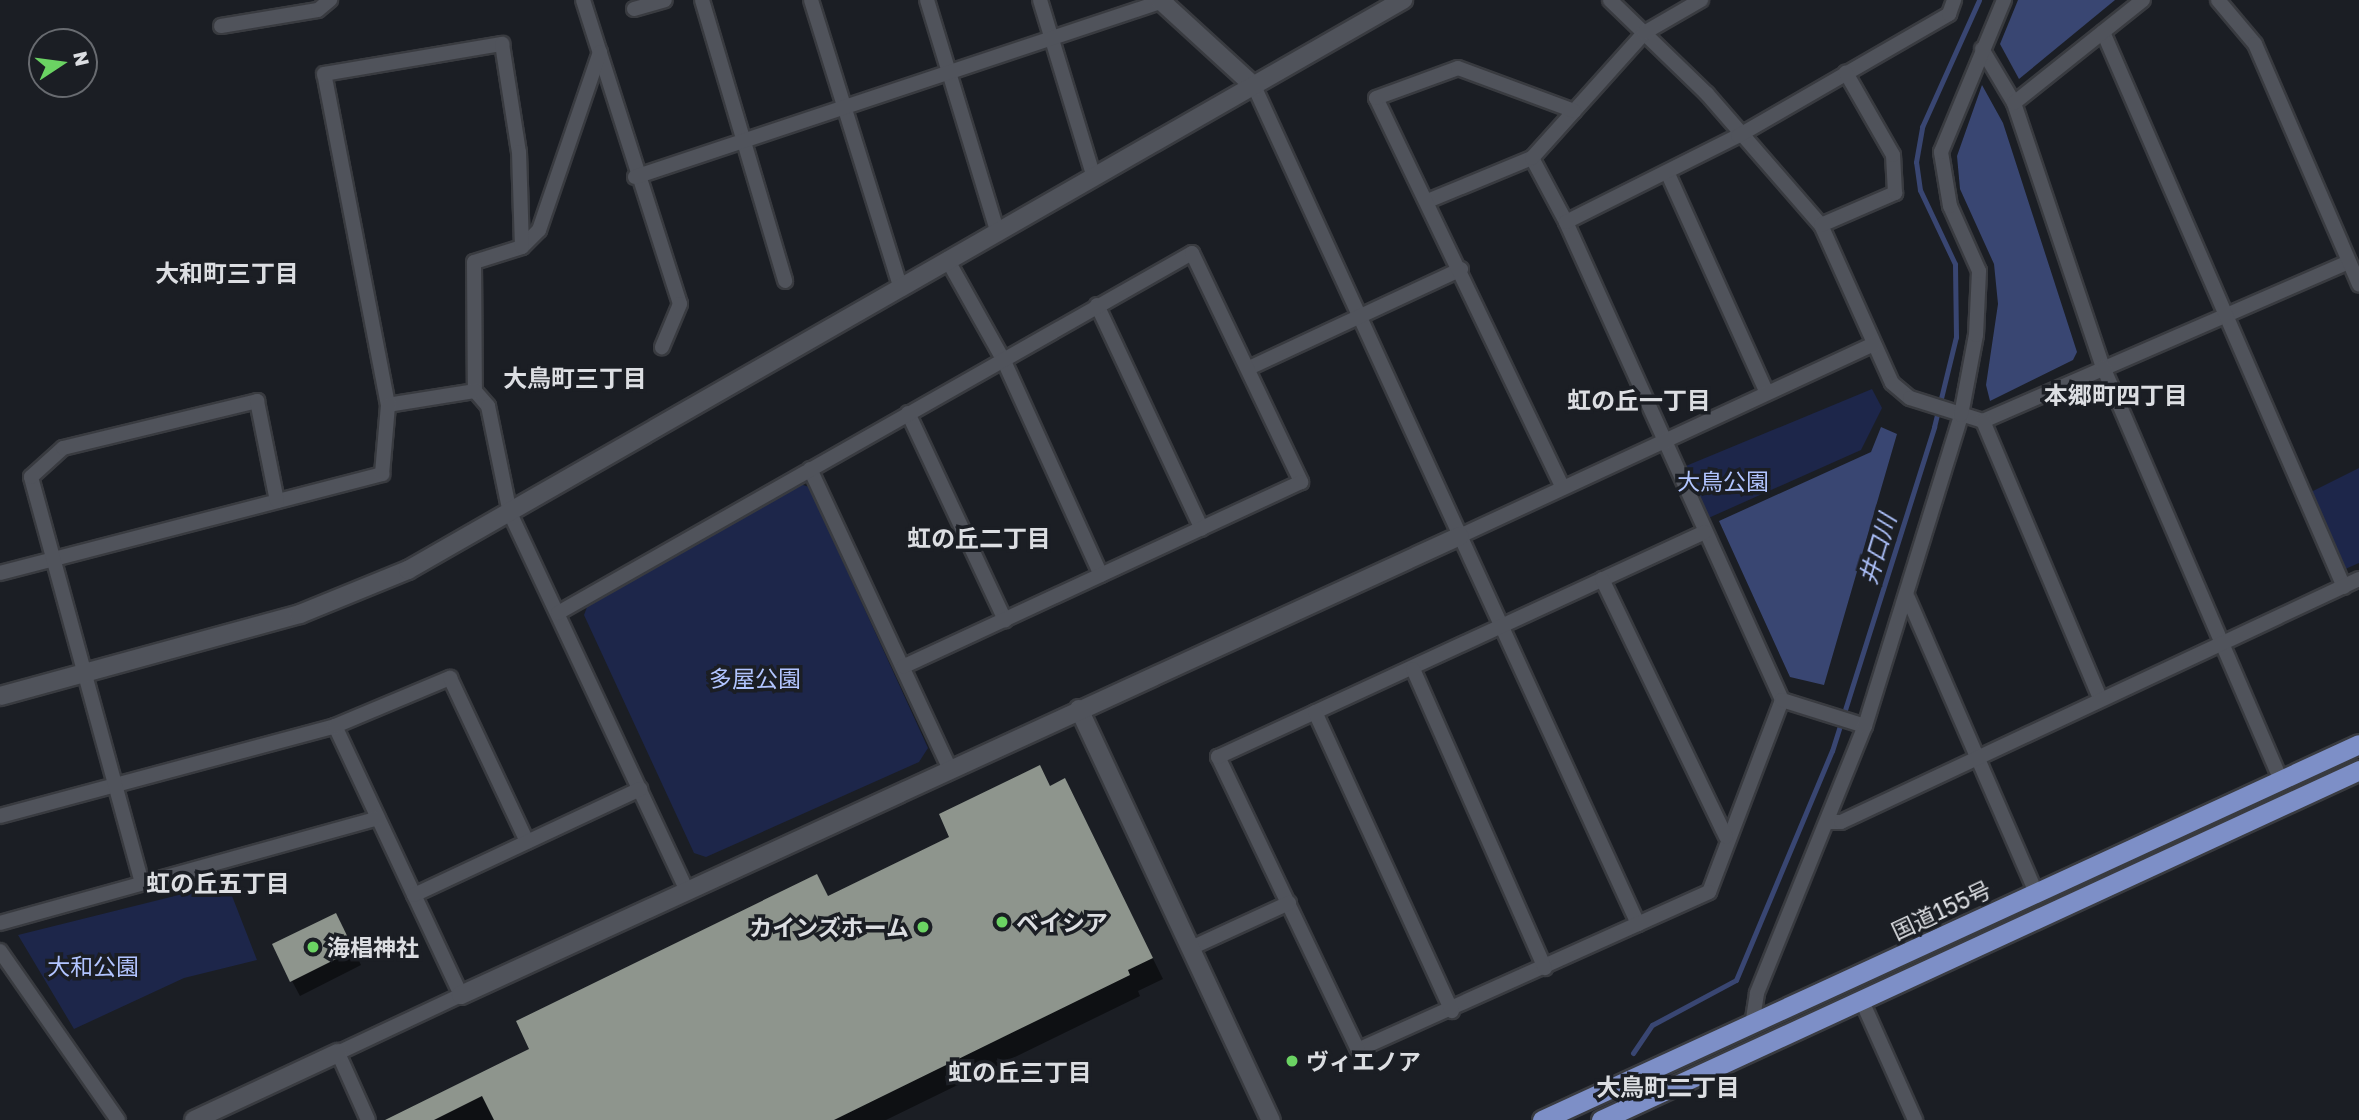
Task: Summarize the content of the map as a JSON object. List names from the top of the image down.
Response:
{
  "streets": {
    "highway": ["国道155号"]
  },
  "districts": [
    "大和町三丁目",
    "大鳥町三丁目",
    "本郷町四丁目",
    "虹の丘一丁目",
    "虹の丘二丁目",
    "虹の丘五丁目",
    "虹の丘三丁目",
    "大鳥町二丁目"
  ],
  "water": ["井口川"],
  "parks": ["大鳥公園", "多屋公園", "大和公園"],
  "places": [
    "ベイシア",
    "カインズホーム",
    "海椙神社",
    "ヴィエノア"
  ],
  "north": "right"
}
